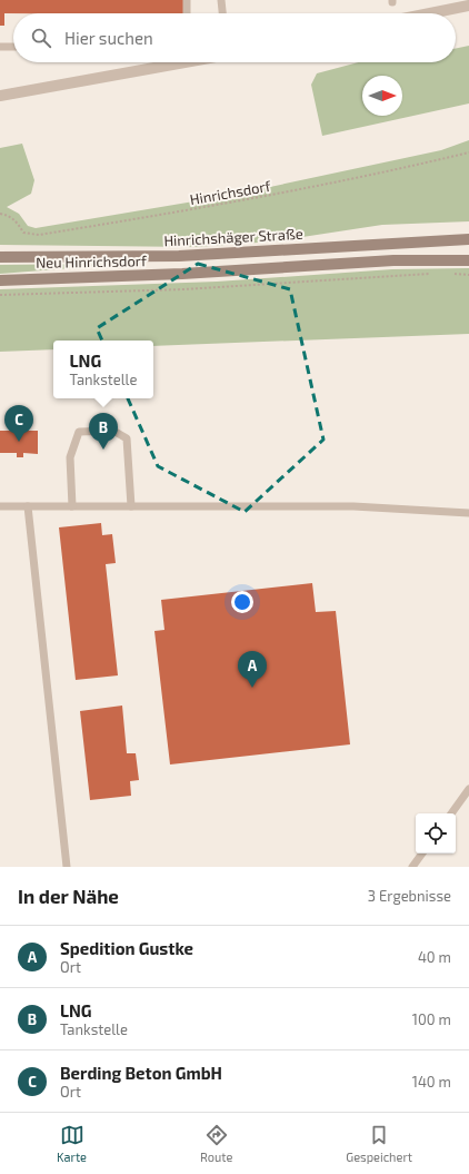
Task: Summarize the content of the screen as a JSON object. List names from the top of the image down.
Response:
{
  "streets": {
    "main road": ["Hinrichshäger Straße", "Neu Hinrichsdorf"],
    "path": ["Hinrichsdorf"]
  },
  "north": "right",
  "page": {
    "search": "Hier suchen",
    "popup": ["LNG", "Tankstelle"],
    "pins": ["C", "B", "A"],
    "heading": ["In der Nähe", "3 Ergebnisse"],
    "list": [
      {
        "mark": "A",
        "name": "Spedition Gustke",
        "note": "Ort",
        "value": "40 m"
      },
      {
        "mark": "B",
        "name": "LNG",
        "note": "Tankstelle",
        "value": "100 m"
      },
      {
        "mark": "C",
        "name": "Berding Beton GmbH",
        "note": "Ort",
        "value": "140 m"
      }
    ],
    "nav": ["Karte", "Route", "Gespeichert"]
  }
}
